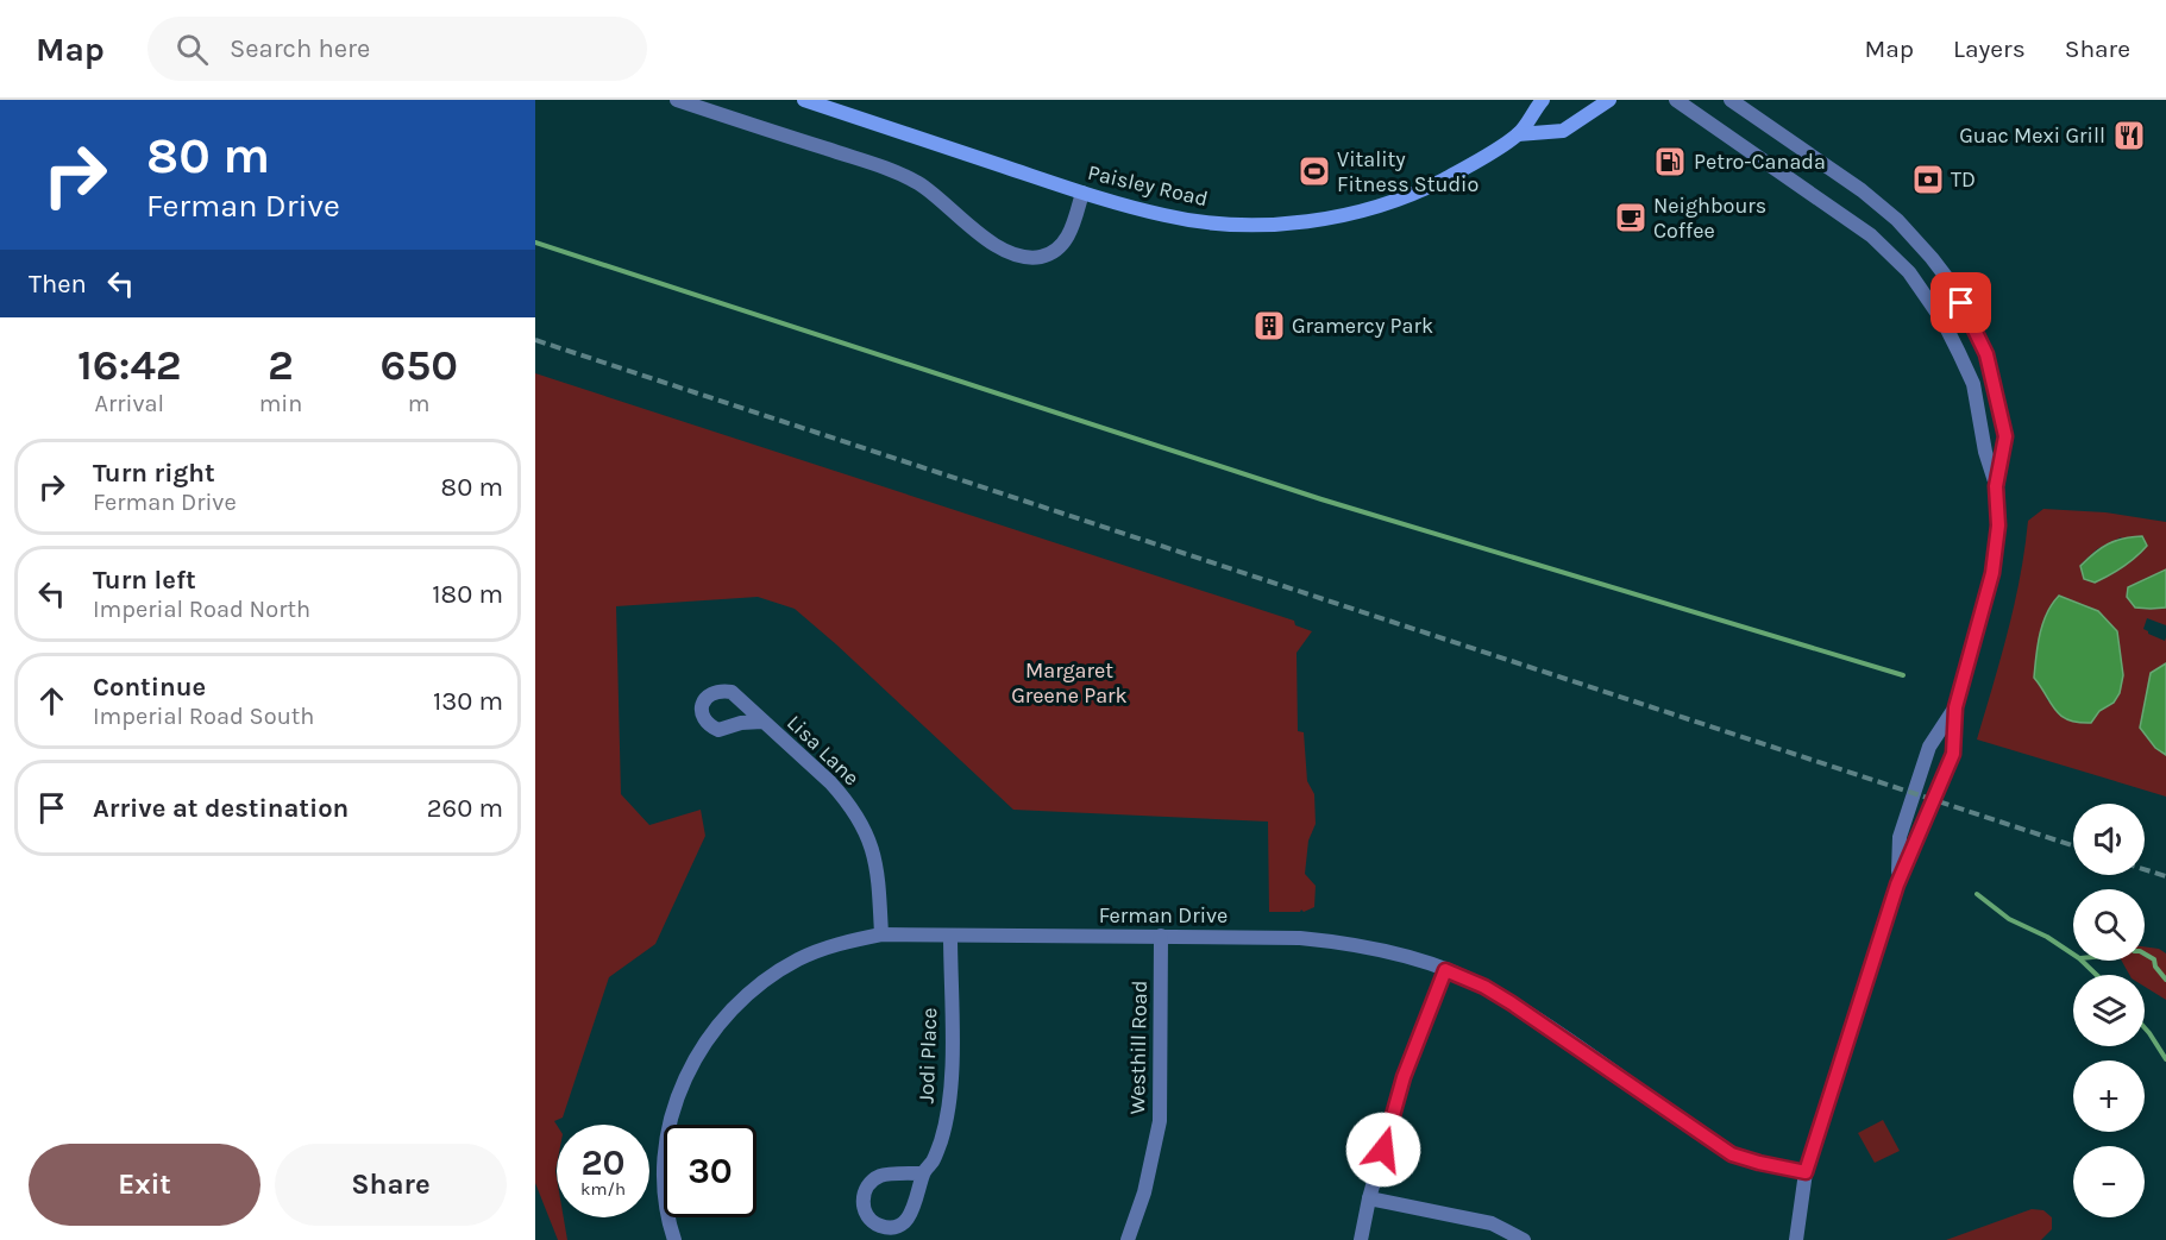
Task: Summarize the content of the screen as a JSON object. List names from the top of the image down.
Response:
{
  "streets": {
    "main road": ["Paisley Road"],
    "street": [
      "Lisa Lane",
      "Ferman Drive",
      "Westhill Road",
      "Jodi Place"
    ]
  },
  "crossings": [
    ["Lisa Lane", "Ferman Drive"],
    ["Ferman Drive", "Westhill Road"],
    ["Ferman Drive", "Jodi Place"]
  ],
  "parks": ["Margaret Greene Park"],
  "places": {
    "restaurant": ["Guac Mexi Grill"],
    "fuel station": ["Petro-Canada"],
    "sports": ["Vitality Fitness Studio"],
    "bank": ["TD"],
    "cafe": ["Neighbours Coffee"],
    "building": ["Gramercy Park"]
  },
  "page": {
    "header": "Map",
    "search": "Search here",
    "nav": ["Map", "Layers", "Share"],
    "turn": ["80 m", "Ferman Drive"],
    "then": "Then",
    "eta": [
      "16:42",
      "Arrival",
      "2",
      "min",
      "650",
      "m"
    ],
    "list": [
      {
        "name": "Turn right",
        "note": "Ferman Drive",
        "value": "80 m"
      },
      {
        "name": "Turn left",
        "note": "Imperial Road North",
        "value": "180 m"
      },
      {
        "name": "Continue",
        "note": "Imperial Road South",
        "value": "130 m"
      },
      {
        "name": "Arrive at destination",
        "value": "260 m"
      }
    ],
    "map_buttons": ["+", "−"],
    "speed": "20 km/h",
    "limit": "30",
    "buttons": ["Exit", "Share"]
  }
}
